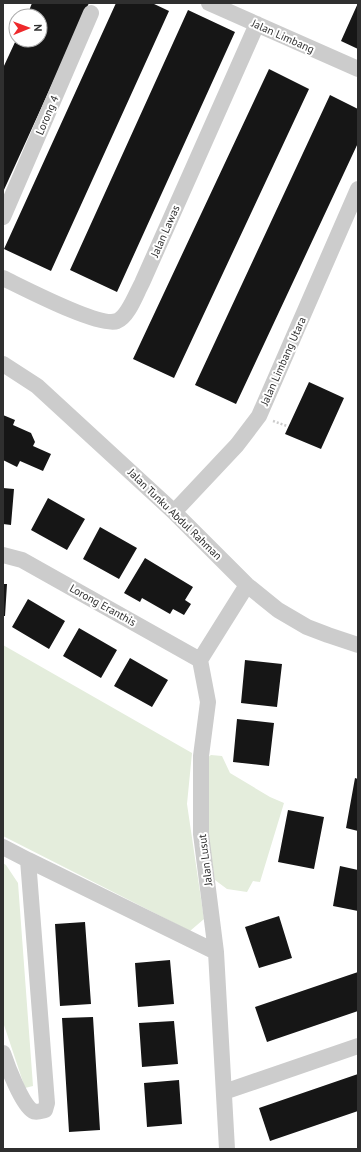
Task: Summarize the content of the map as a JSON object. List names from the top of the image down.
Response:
{
  "streets": {
    "street": [
      "Jalan Limbang",
      "Lorong 4",
      "Jalan Lawas",
      "Jalan Limbang Utara",
      "Jalan Tunku Abdul Rahman",
      "Lorong Eranthis",
      "Jalan Lusut"
    ]
  },
  "crossings": [
    ["Jalan Limbang", "Jalan Lawas"],
    ["Jalan Limbang Utara", "Jalan Tunku Abdul Rahman"],
    ["Lorong Eranthis", "Jalan Lusut"]
  ],
  "north": "right"
}
